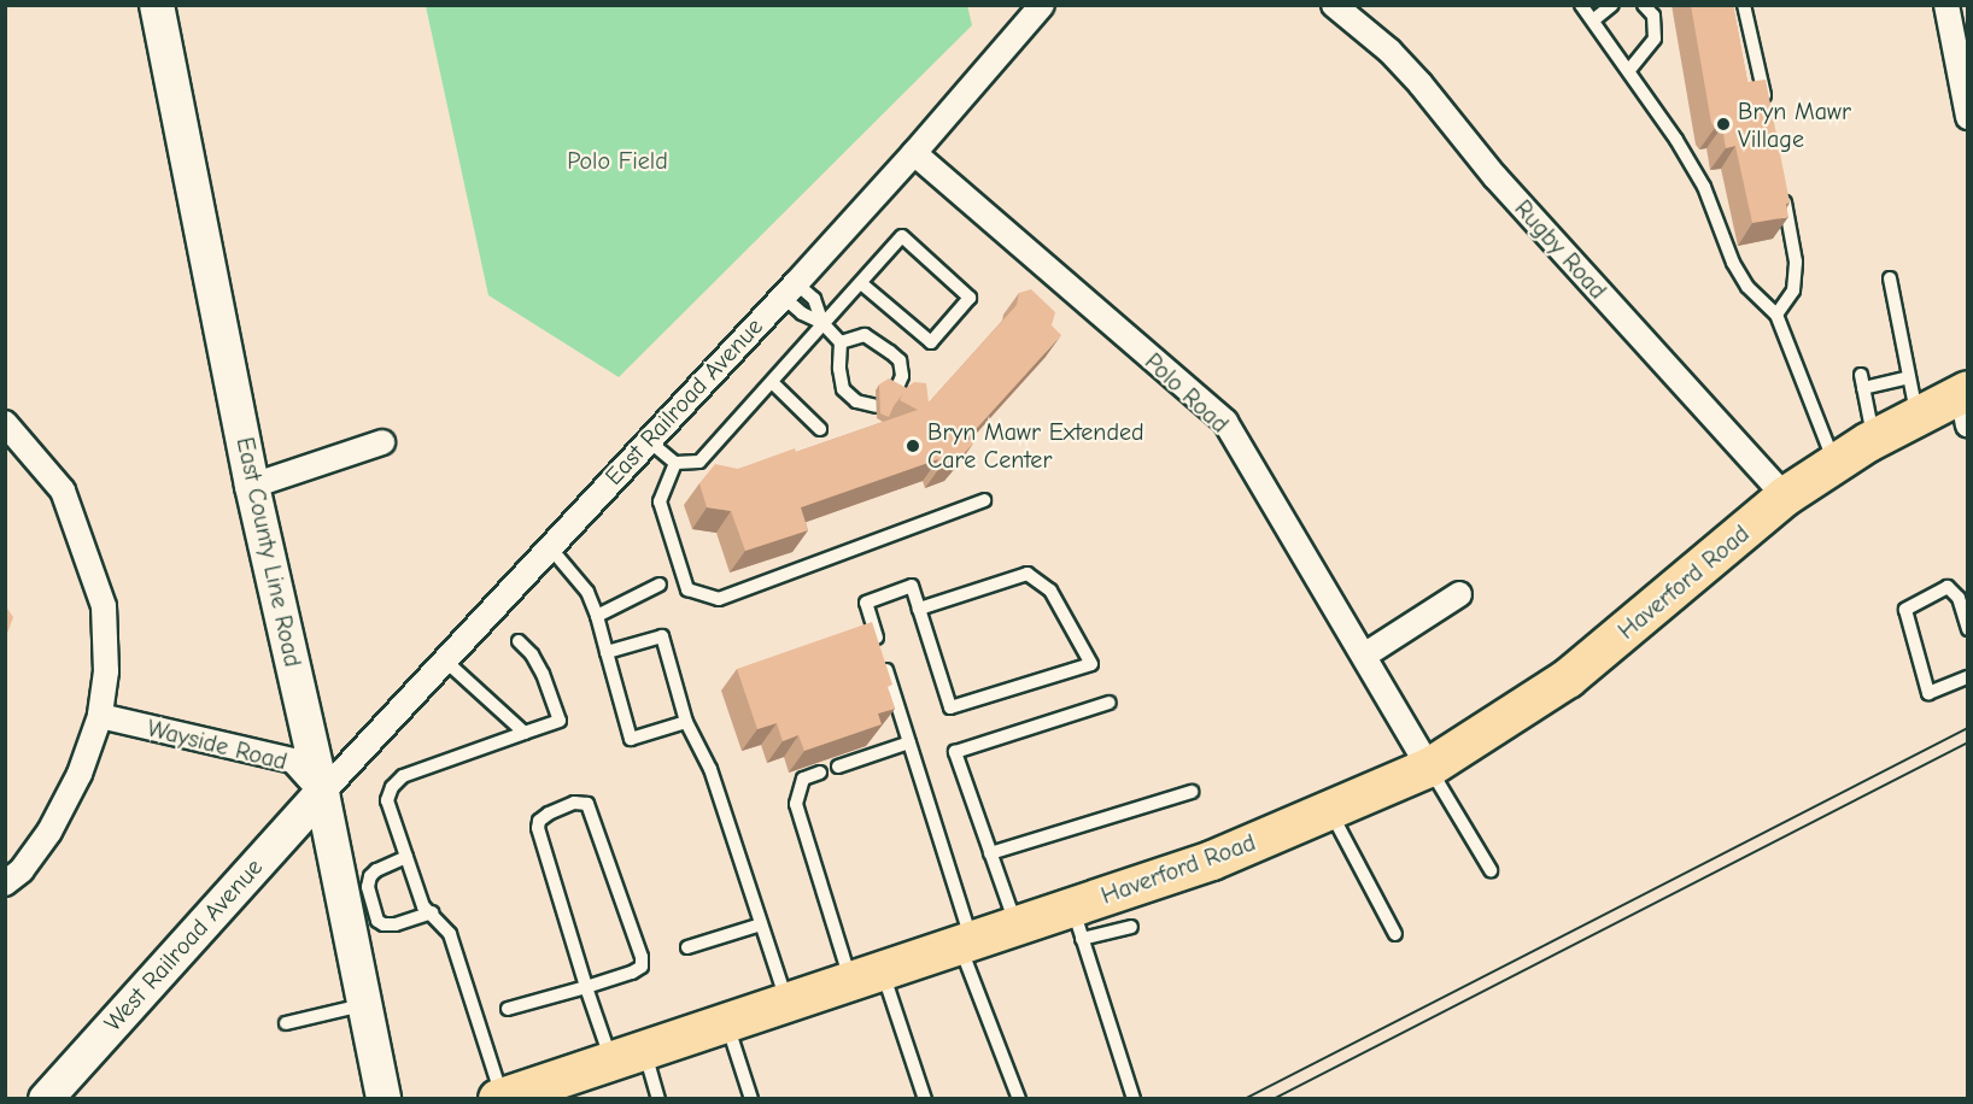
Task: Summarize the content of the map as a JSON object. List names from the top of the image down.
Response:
{
  "streets": {
    "main road": ["Haverford Road"],
    "street": [
      "Rugby Road",
      "Polo Road",
      "East Railroad Avenue",
      "East County Line Road",
      "Wayside Road",
      "West Railroad Avenue"
    ]
  },
  "crossings": [
    ["Rugby Road", "Haverford Road"],
    ["Polo Road", "East Railroad Avenue"],
    ["Polo Road", "Haverford Road"],
    ["East Railroad Avenue", "East County Line Road"],
    ["East Railroad Avenue", "Wayside Road"],
    ["East Railroad Avenue", "West Railroad Avenue"],
    ["East County Line Road", "Wayside Road"],
    ["East County Line Road", "West Railroad Avenue"],
    ["Wayside Road", "West Railroad Avenue"]
  ],
  "parks": ["Polo Field"],
  "places": ["Bryn Mawr Village", "Bryn Mawr Extended Care Center"]
}
